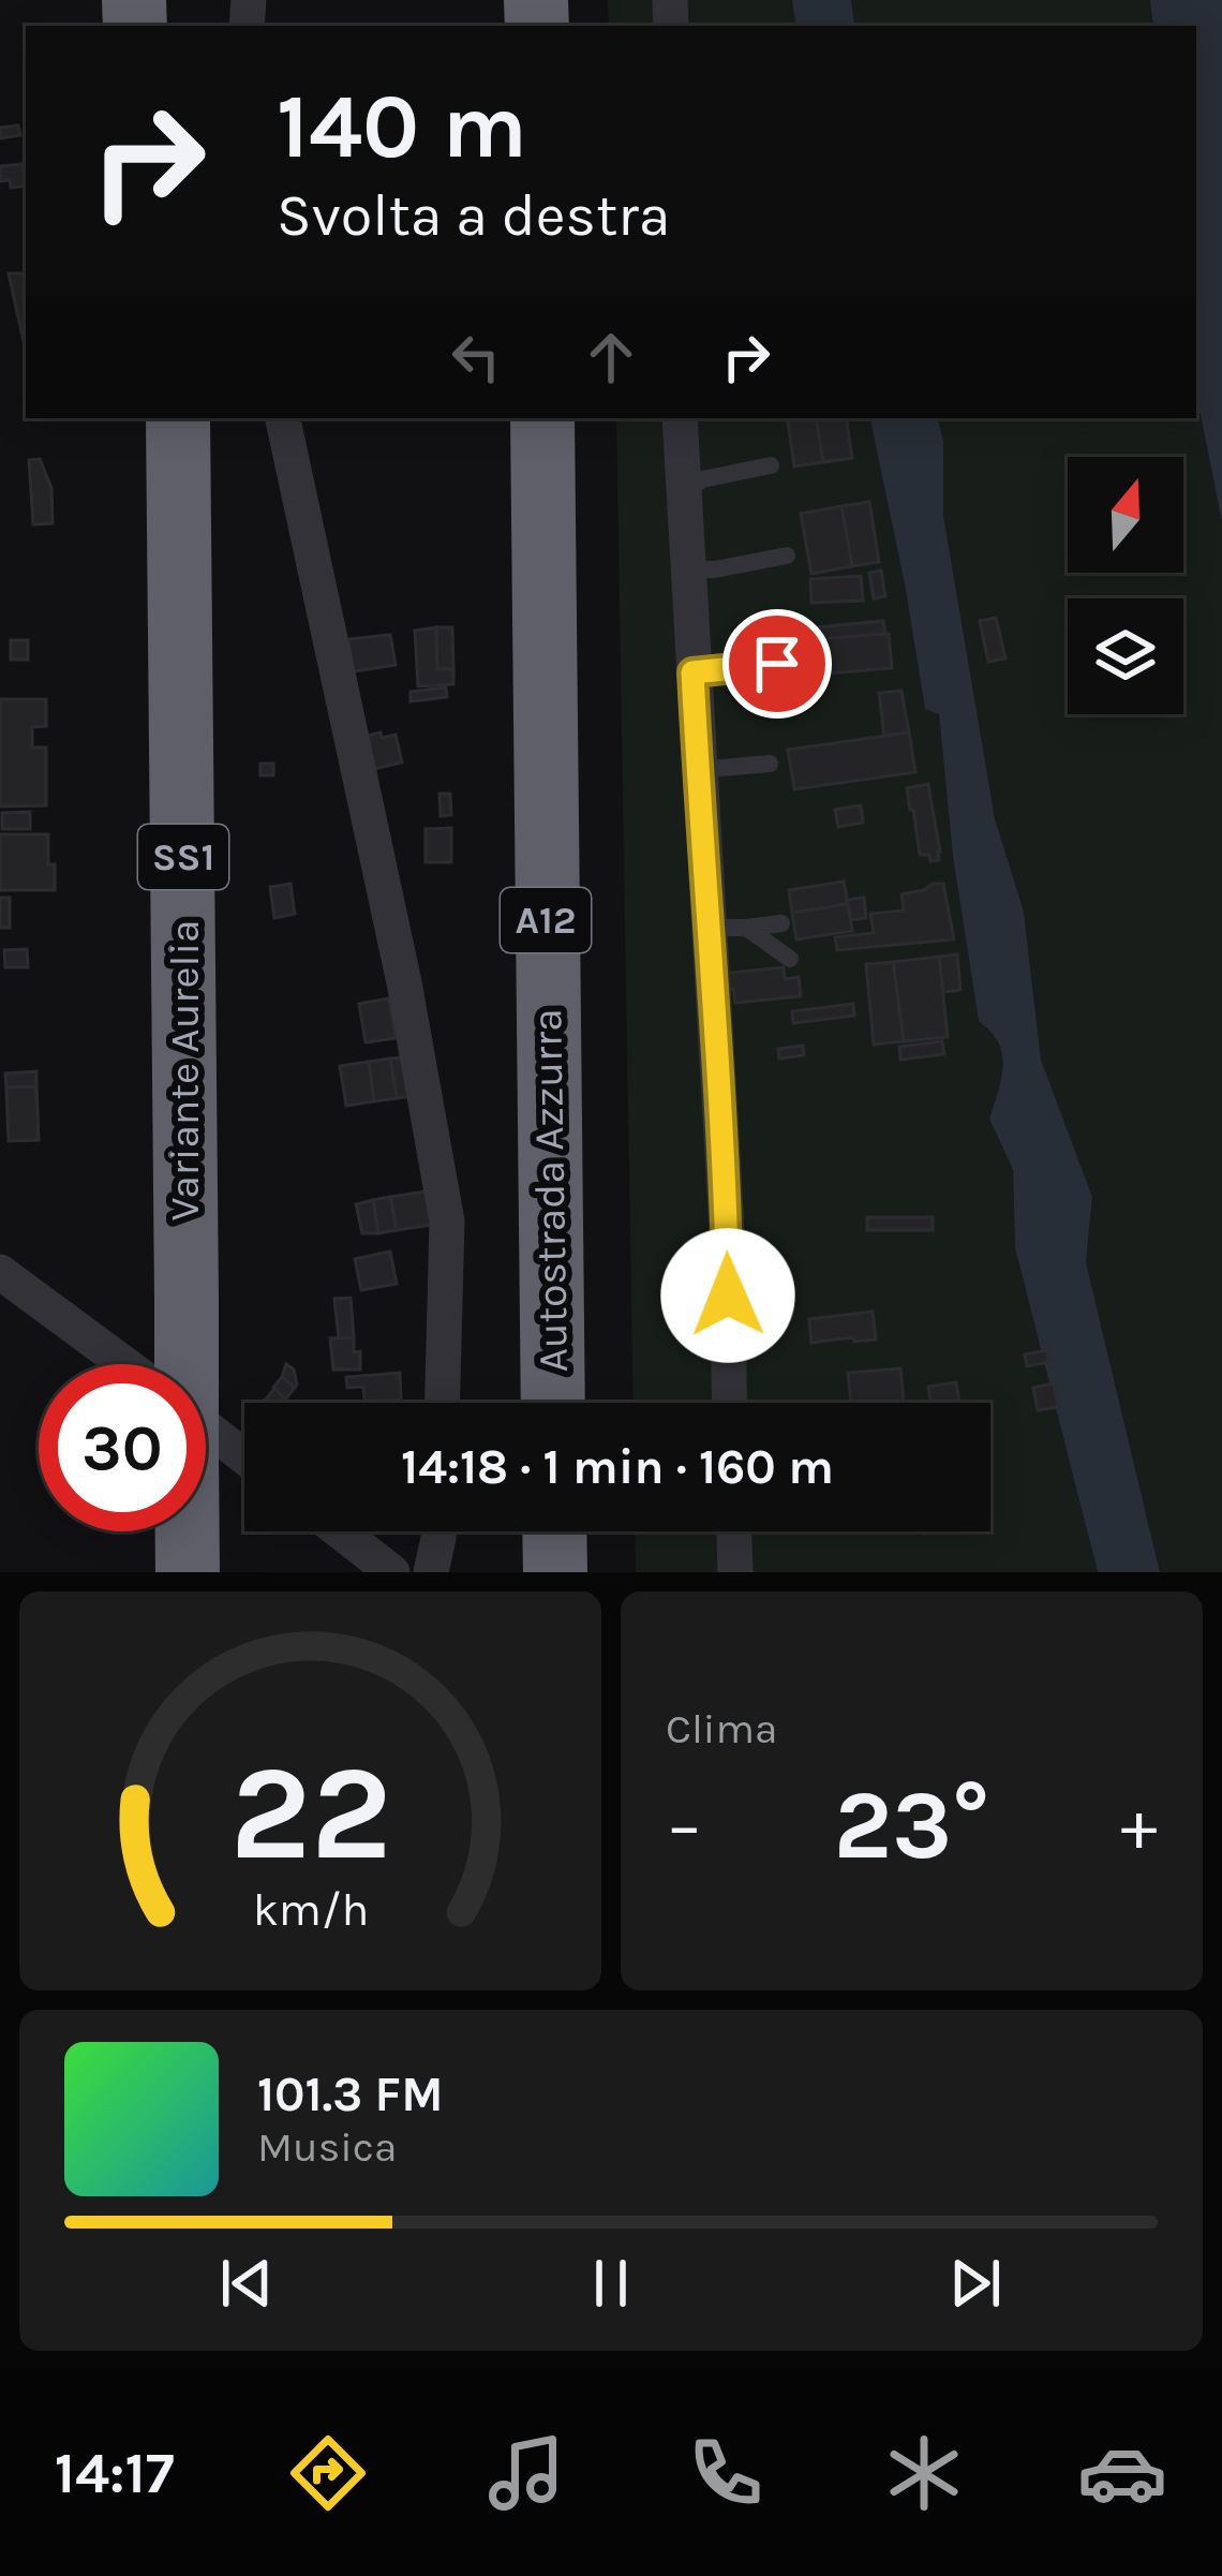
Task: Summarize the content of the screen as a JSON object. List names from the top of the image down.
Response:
{
  "streets": {
    "highway": [
      "SS1",
      "A12",
      "Variante Aurelia",
      "Autostrada Azzurra"
    ]
  },
  "north": "top",
  "page": {
    "turn": ["140 m", "Svolta a destra"],
    "limit": "30",
    "trip": "14:18 · 1 min · 160 m",
    "tile": "Clima",
    "heat": ["−", "23°", "+"],
    "song": ["101.3 FM", "Musica"],
    "tabs": "14:17",
    "gauge": ["22", "km/h"]
  }
}
